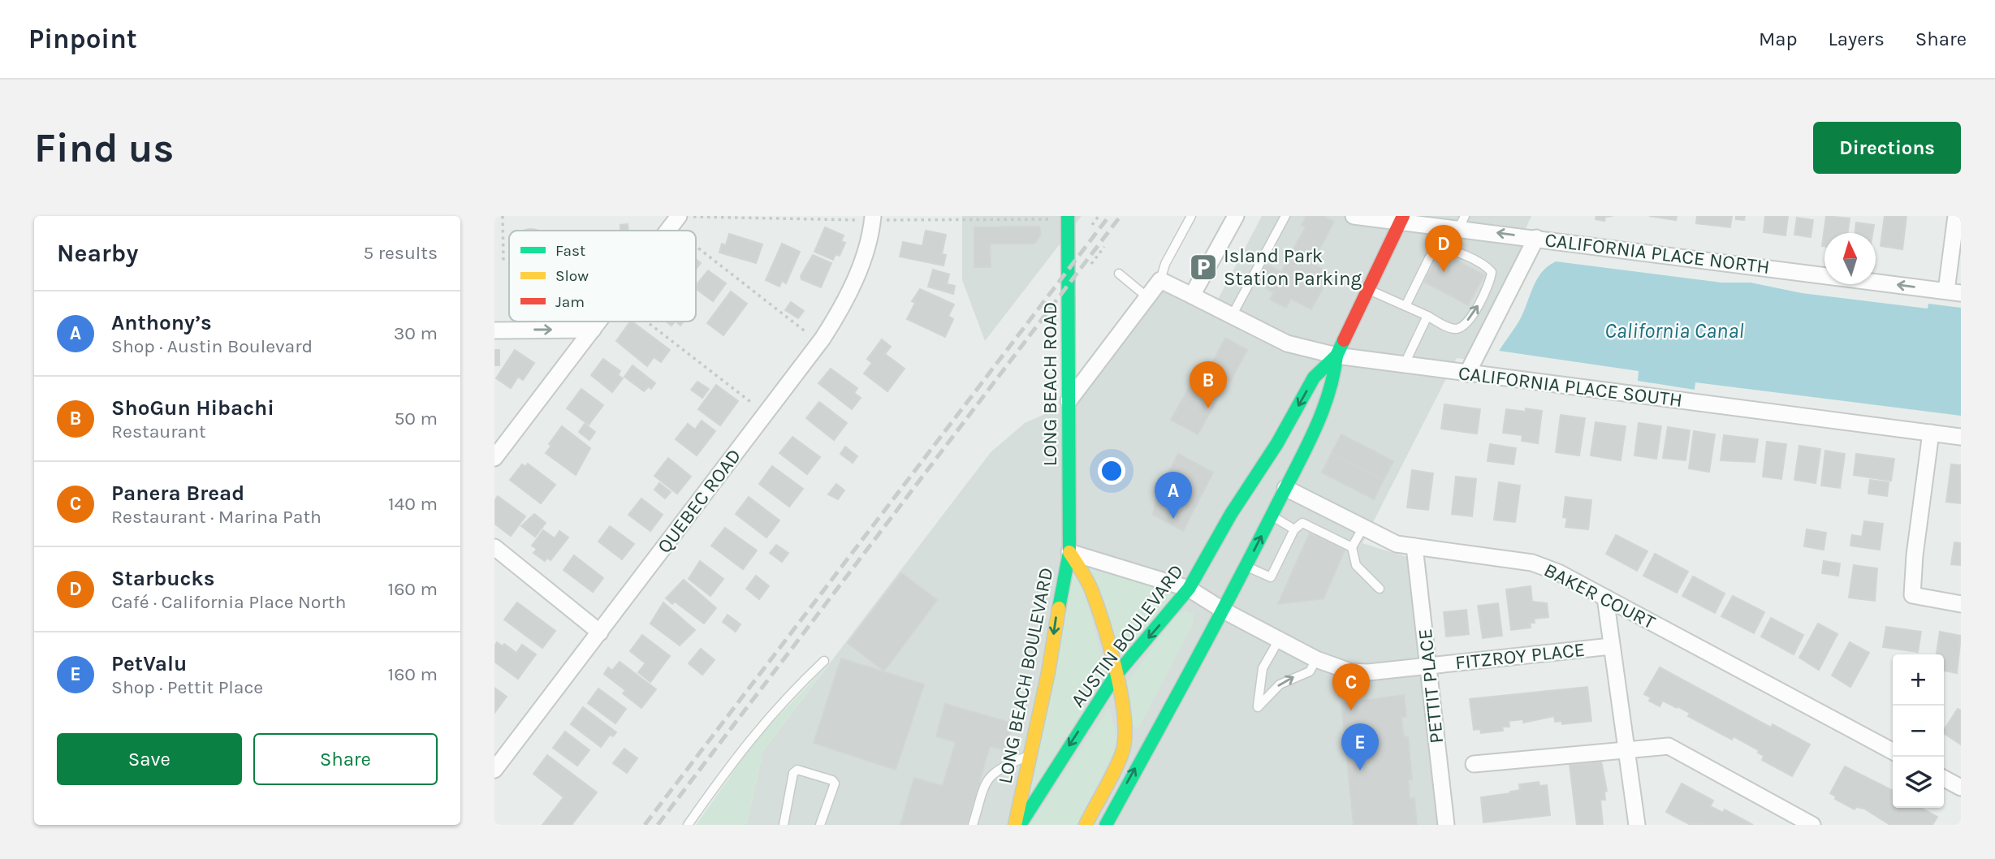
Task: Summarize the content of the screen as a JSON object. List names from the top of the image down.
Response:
{
  "streets": {
    "main road": ["LONG BEACH ROAD", "AUSTIN BOULEVARD", "LONG BEACH BOULEVARD"],
    "street": [
      "CALIFORNIA PLACE NORTH",
      "CALIFORNIA PLACE SOUTH",
      "QUEBEC ROAD",
      "BAKER COURT",
      "FITZROY PLACE",
      "PETTIT PLACE"
    ]
  },
  "crossings": [
    ["CALIFORNIA PLACE NORTH", "AUSTIN BOULEVARD"],
    ["LONG BEACH ROAD", "FITZROY PLACE"],
    ["LONG BEACH ROAD", "LONG BEACH BOULEVARD"],
    ["CALIFORNIA PLACE SOUTH", "AUSTIN BOULEVARD"],
    ["BAKER COURT", "AUSTIN BOULEVARD"],
    ["BAKER COURT", "PETTIT PLACE"],
    ["AUSTIN BOULEVARD", "FITZROY PLACE"],
    ["AUSTIN BOULEVARD", "LONG BEACH BOULEVARD"],
    ["FITZROY PLACE", "LONG BEACH BOULEVARD"],
    ["FITZROY PLACE", "PETTIT PLACE"]
  ],
  "one_way": ["CALIFORNIA PLACE NORTH"],
  "water": ["California Canal"],
  "places": {
    "parking": ["Island Park Station Parking"]
  },
  "legend": ["Fast", "Slow", "Jam"],
  "north": "top",
  "page": {
    "header": "Pinpoint",
    "nav": ["Map", "Layers", "Share"],
    "buttons": [
      "Directions",
      ["Save", "Share"]
    ],
    "title": "Find us",
    "heading": ["Nearby", "5 results"],
    "pins": [
      "D",
      "B",
      "A",
      "C",
      "E"
    ],
    "list": [
      {
        "mark": "A",
        "name": "Anthony’s",
        "note": "Shop · Austin Boulevard",
        "value": "30 m"
      },
      {
        "mark": "B",
        "name": "ShoGun Hibachi",
        "note": "Restaurant",
        "value": "50 m"
      },
      {
        "mark": "C",
        "name": "Panera Bread",
        "note": "Restaurant · Marina Path",
        "value": "140 m"
      },
      {
        "mark": "D",
        "name": "Starbucks",
        "note": "Café · California Place North",
        "value": "160 m"
      },
      {
        "mark": "E",
        "name": "PetValu",
        "note": "Shop · Pettit Place",
        "value": "160 m"
      }
    ],
    "map_buttons": ["+", "−"]
  }
}
